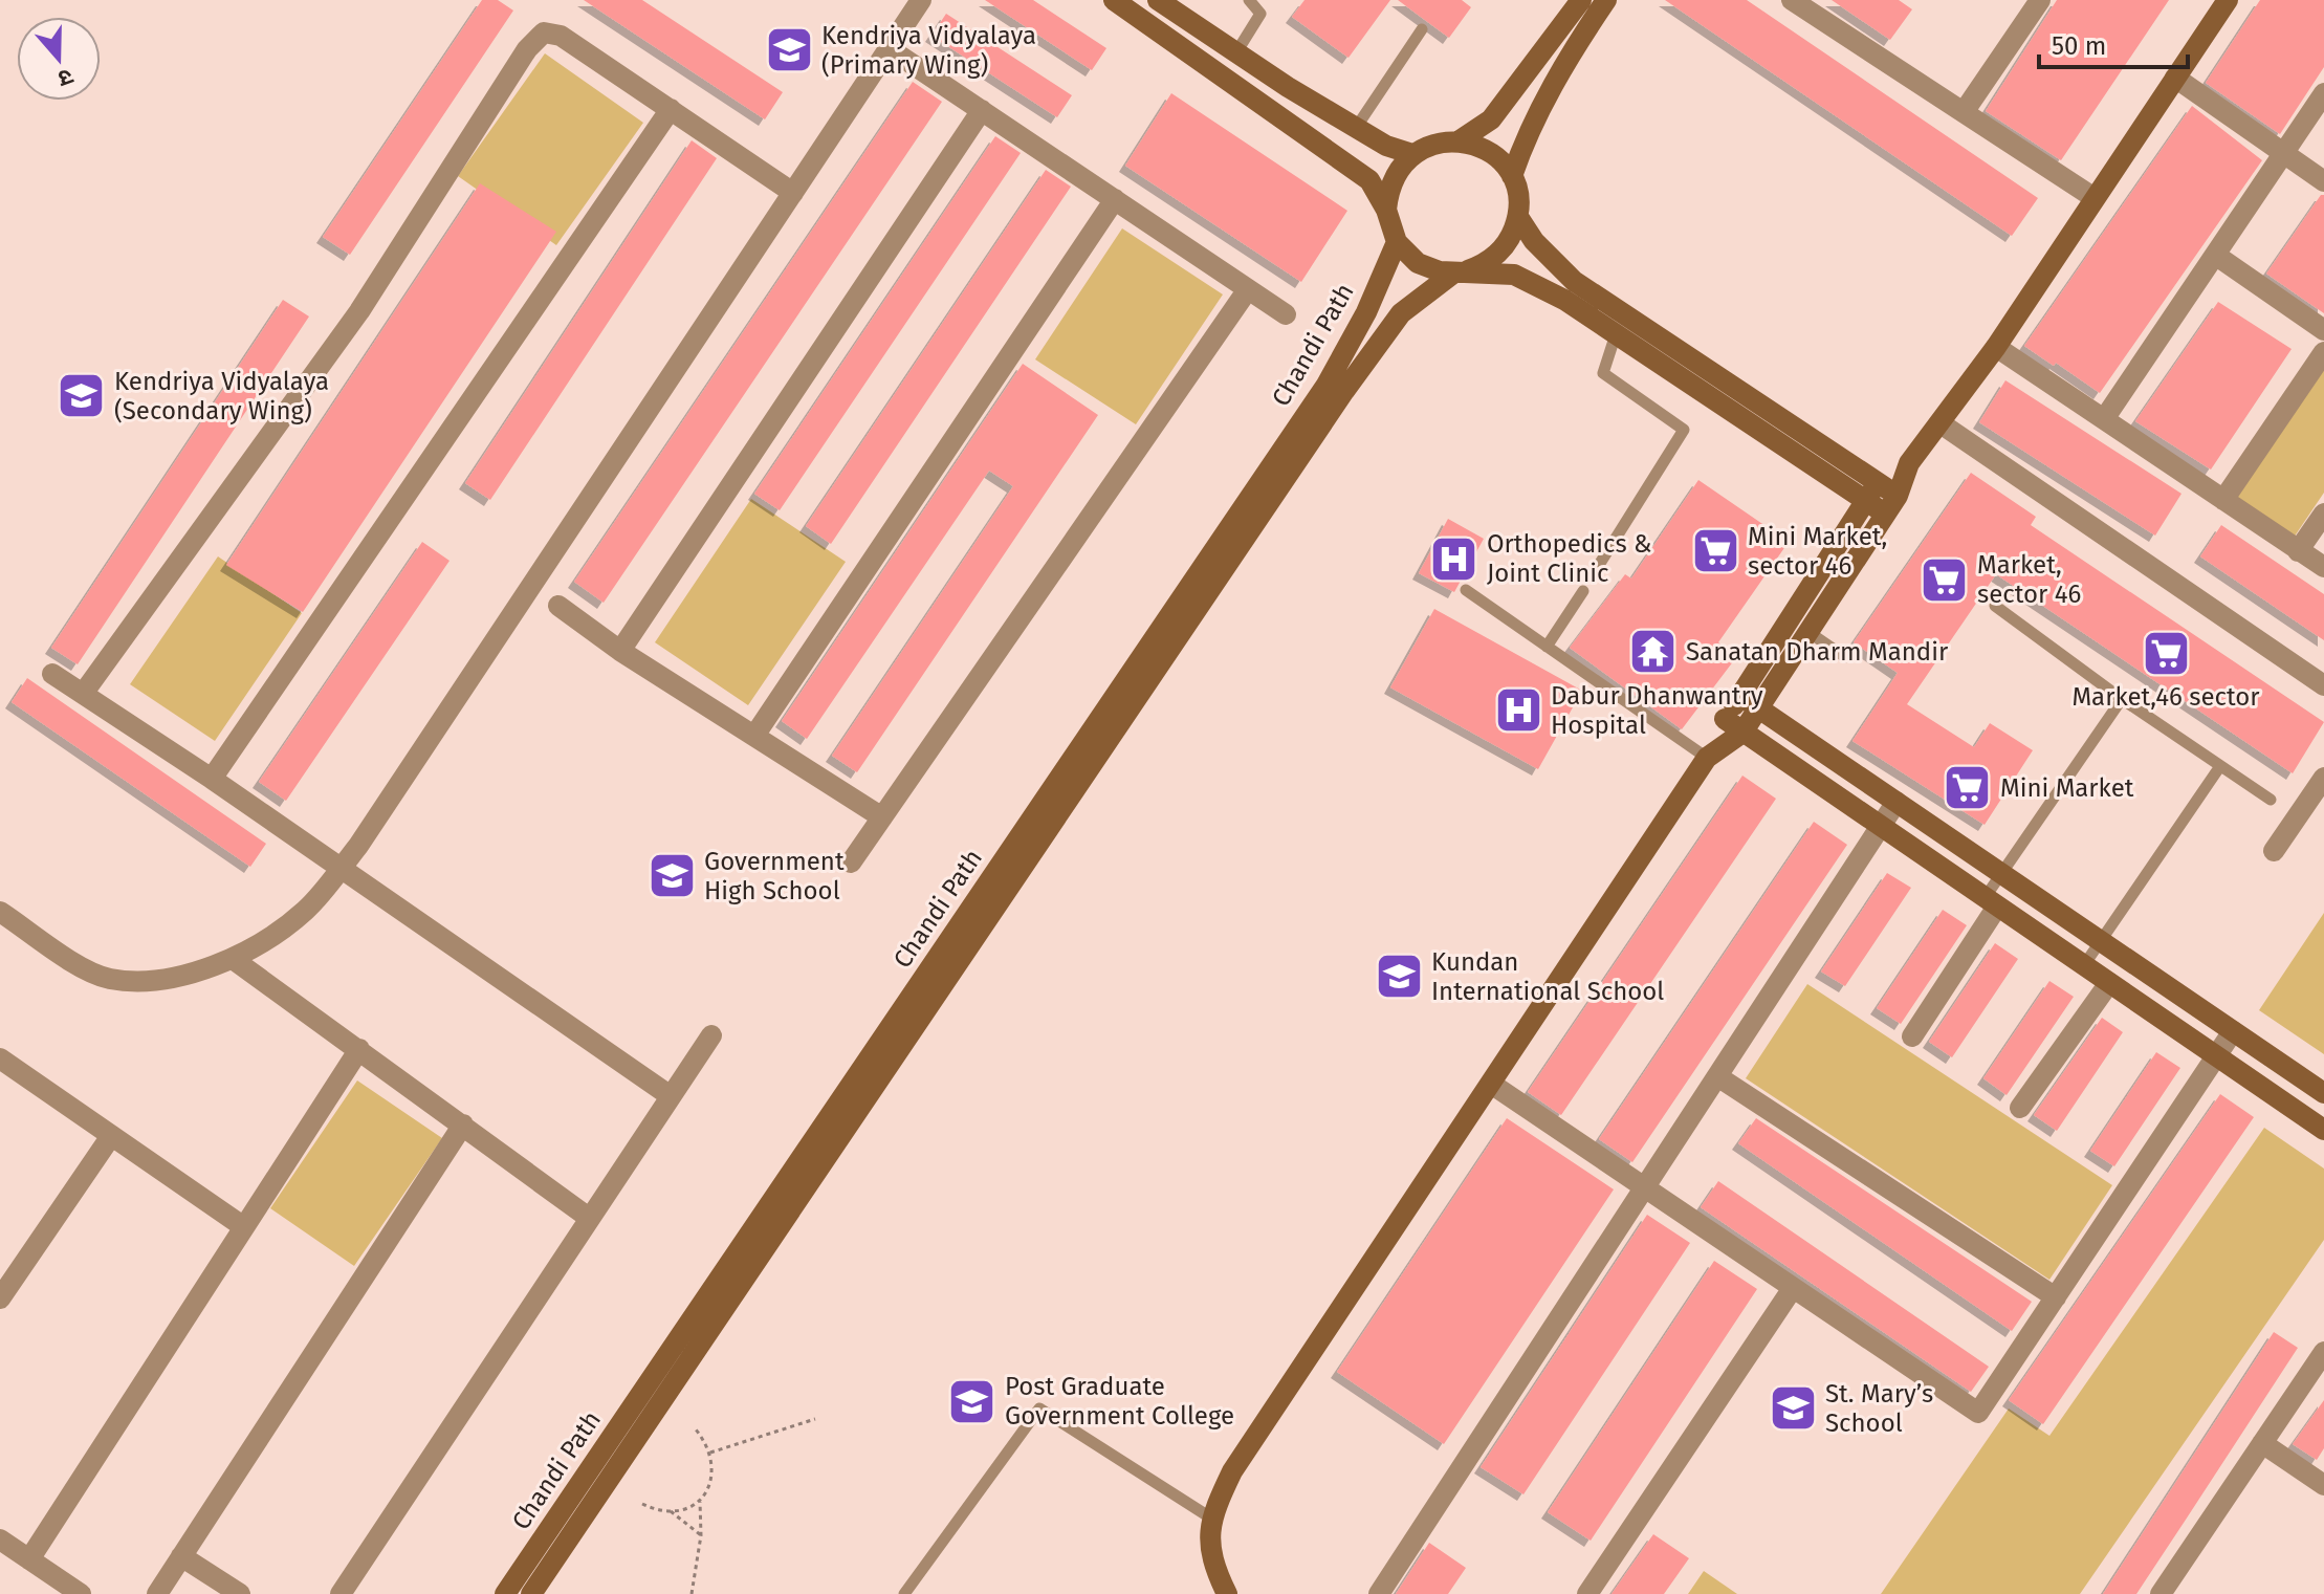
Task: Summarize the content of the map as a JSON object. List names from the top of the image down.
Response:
{
  "streets": {
    "street": ["Chandi Path"]
  },
  "places": {
    "school or university": [
      "Kendriya Vidyalaya (Primary Wing)",
      "Kendriya Vidyalaya (Secondary Wing)",
      "Government High School",
      "Kundan International School",
      "Post Graduate Government College",
      "St. Mary’s School"
    ],
    "supermarket": [
      "Mini Market, sector 46",
      "Market, sector 46",
      "Market,46 sector",
      "Mini Market"
    ],
    "hospital": ["Orthopedics & Joint Clinic", "Dabur Dhanwantry Hospital"],
    "temple": ["Sanatan Dharm Mandir"]
  },
  "scale_bar": "50 m",
  "north": "bottom"
}
